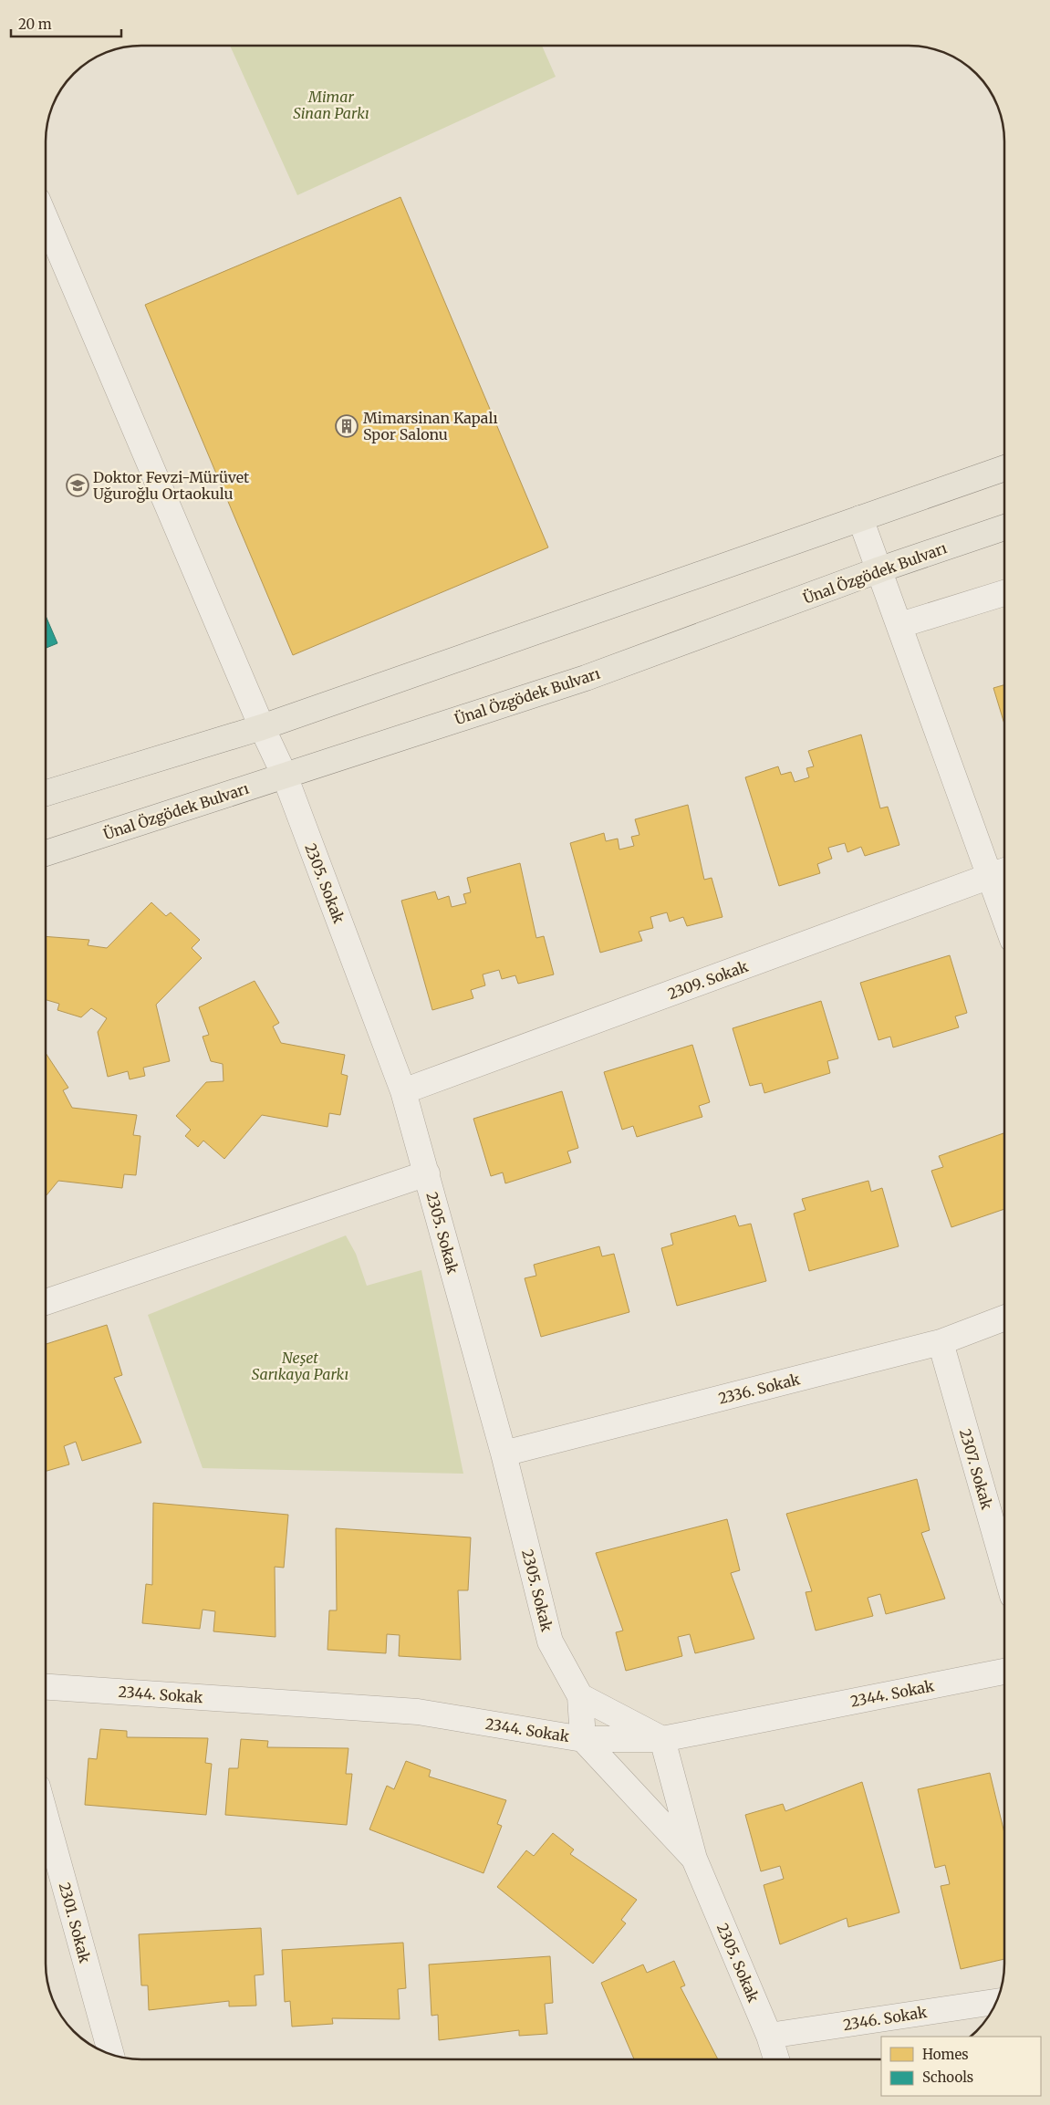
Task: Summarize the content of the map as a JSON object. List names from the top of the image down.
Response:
{
  "streets": {
    "main road": ["Ünal Özgödek Bulvarı"],
    "street": [
      "2305. Sokak",
      "2309. Sokak",
      "2336. Sokak",
      "2307. Sokak",
      "2344. Sokak",
      "2301. Sokak",
      "2346. Sokak"
    ]
  },
  "crossings": [
    ["Ünal Özgödek Bulvarı", "2305. Sokak"],
    ["2305. Sokak", "2309. Sokak"],
    ["2305. Sokak", "2336. Sokak"],
    ["2305. Sokak", "2344. Sokak"],
    ["2305. Sokak", "2346. Sokak"],
    ["2336. Sokak", "2307. Sokak"]
  ],
  "parks": ["Mimar Sinan Parkı", "Neşet Sarıkaya Parkı"],
  "places": {
    "building": ["Mimarsinan Kapalı Spor Salonu"],
    "school or university": ["Doktor Fevzi-Mürüvet Uğuroğlu Ortaokulu"]
  },
  "legend": ["Homes", "Schools"],
  "scale_bar": "20 m"
}
